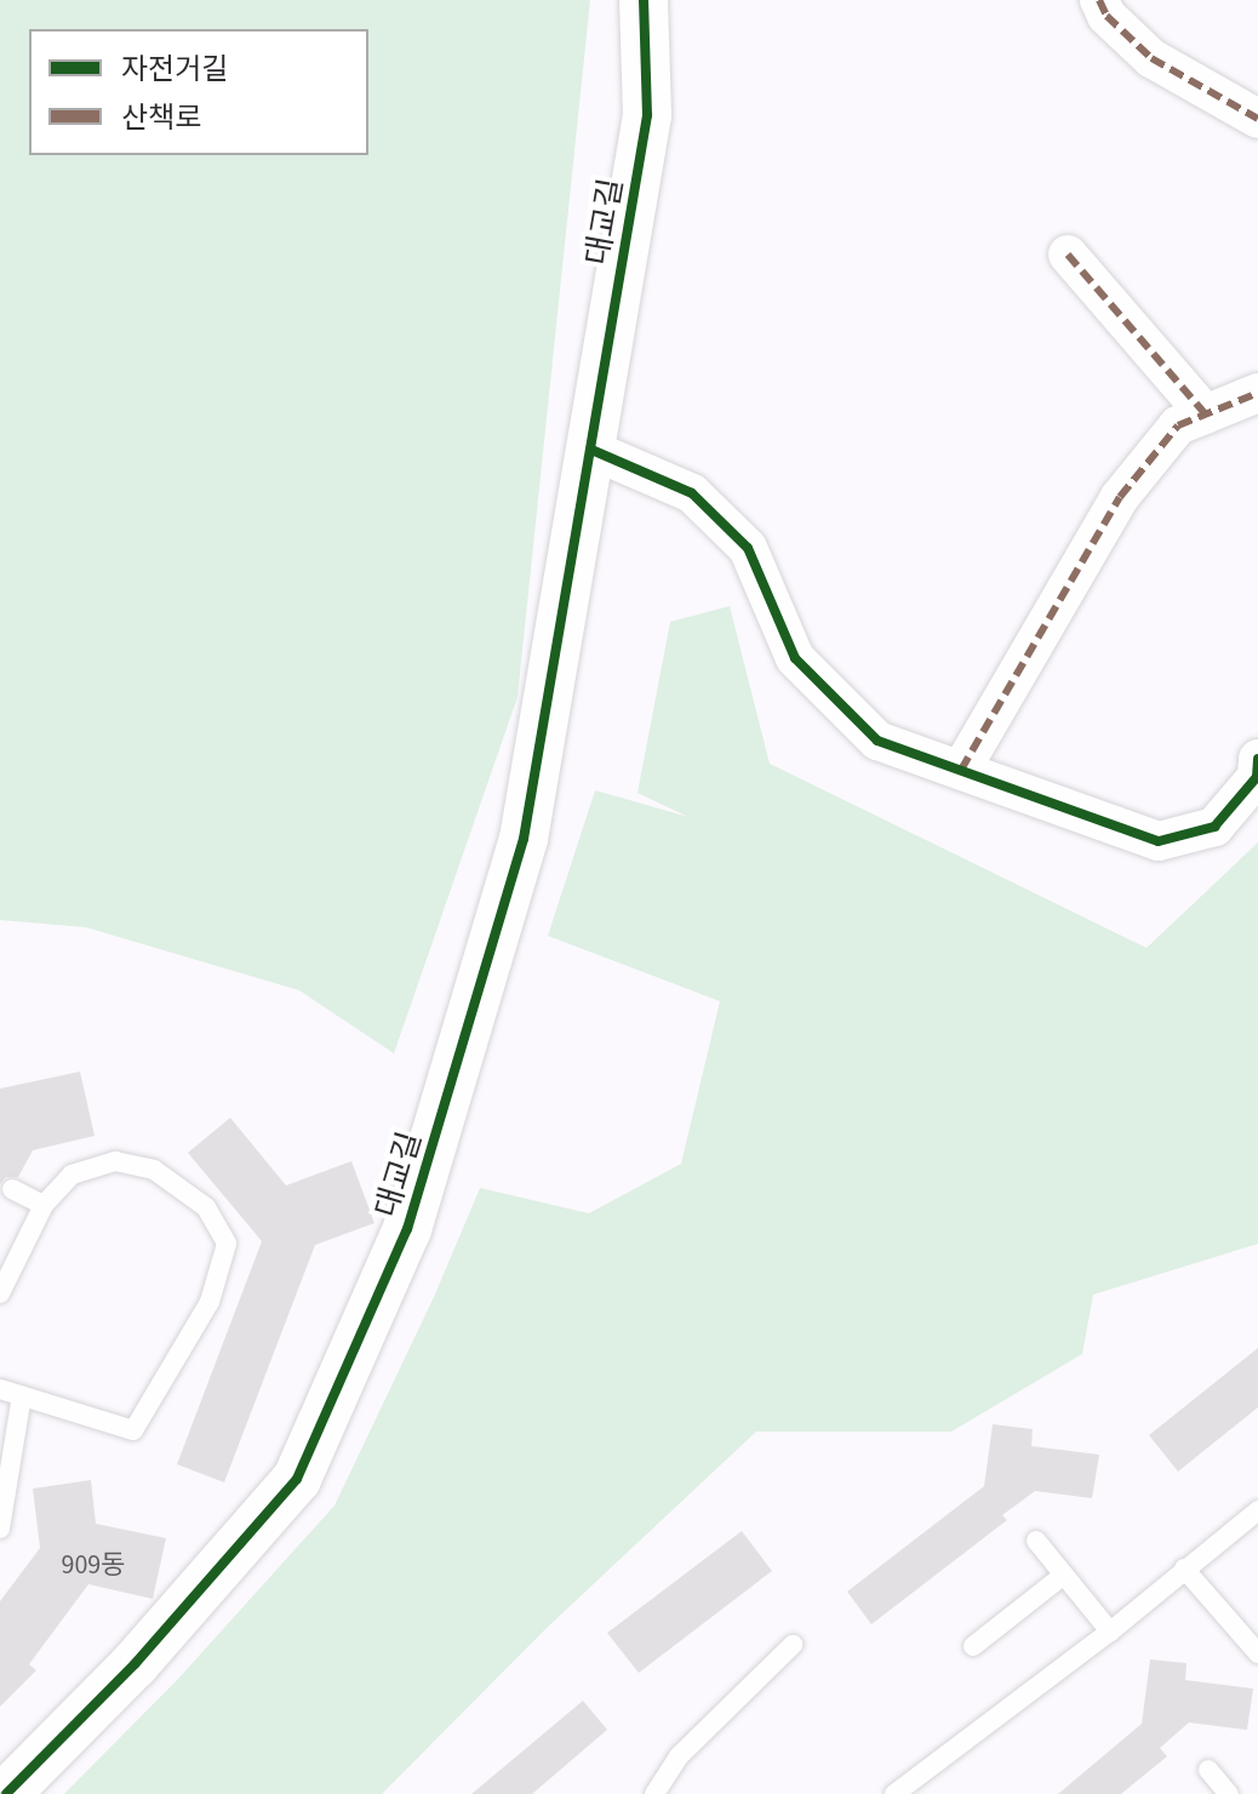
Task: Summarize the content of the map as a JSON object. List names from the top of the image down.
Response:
{
  "streets": {
    "street": ["대교길"]
  },
  "house_numbers": ["909동"],
  "legend": ["자전거길", "산책로"]
}
